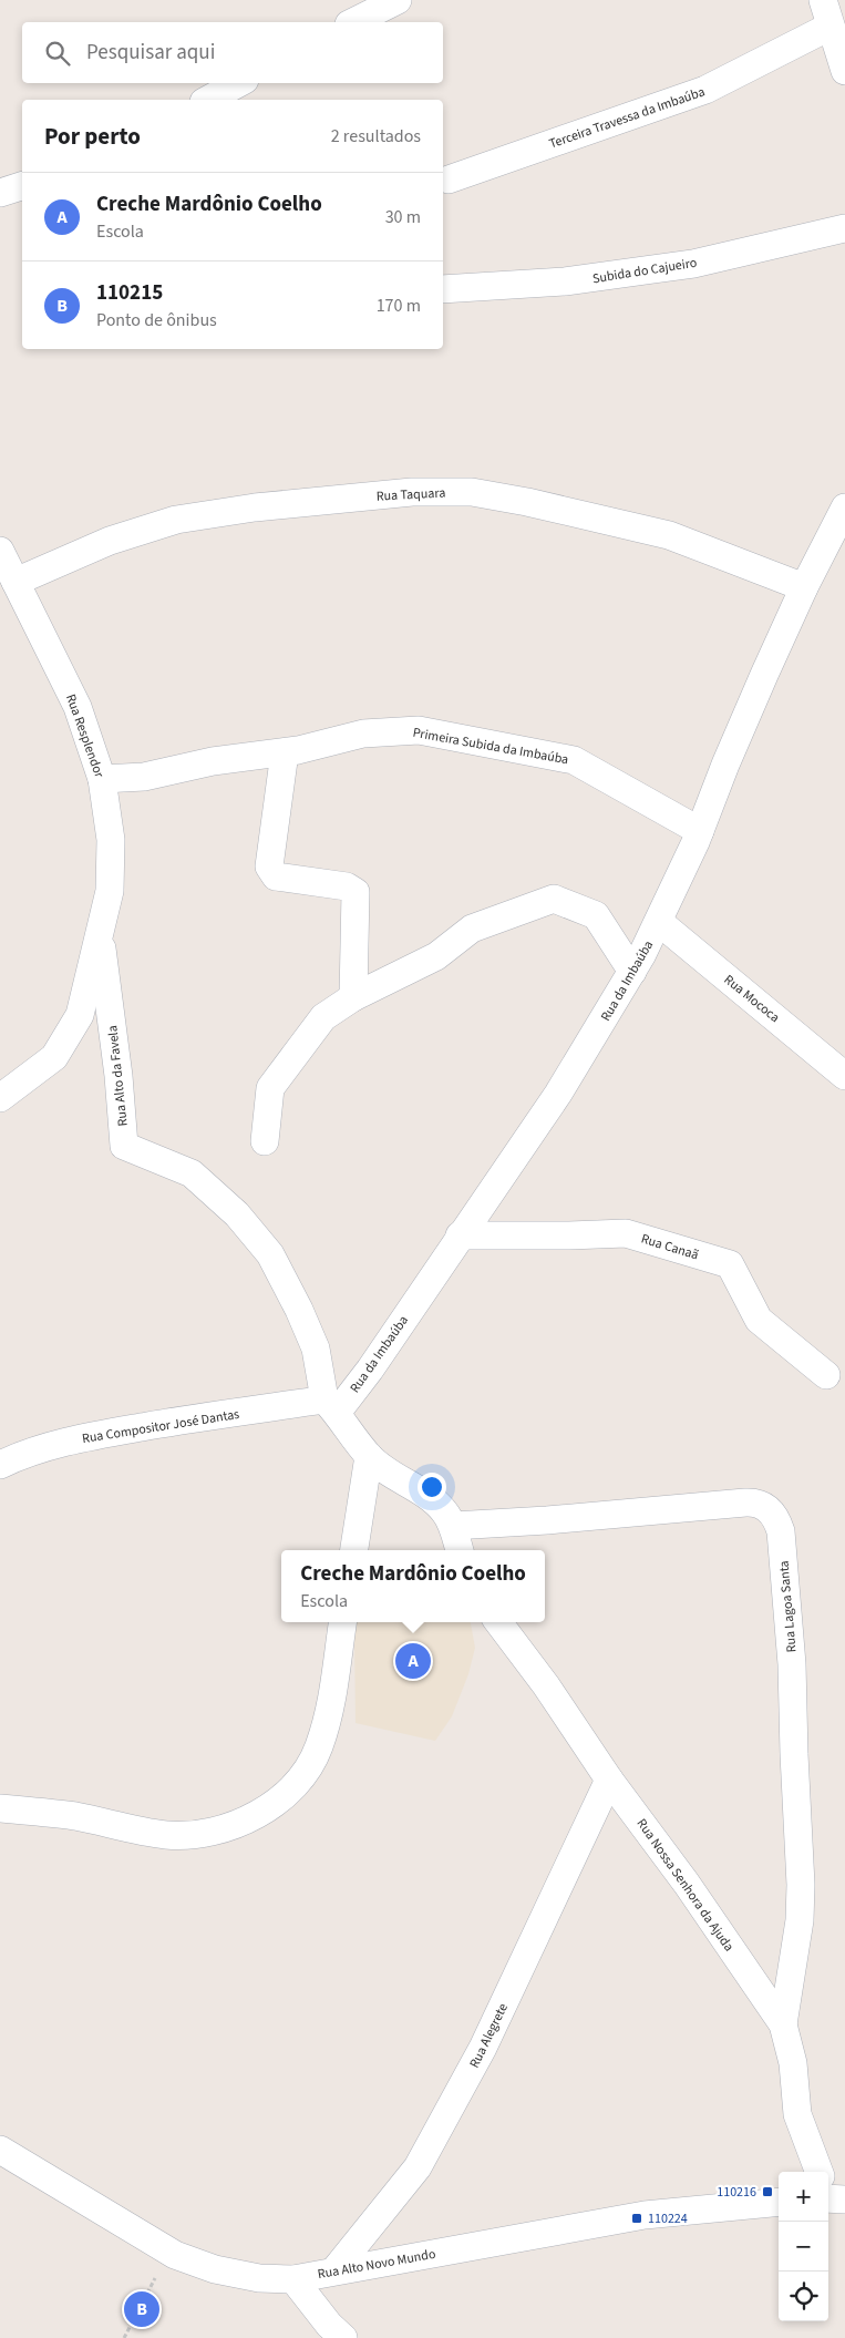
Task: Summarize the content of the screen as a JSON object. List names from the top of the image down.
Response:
{
  "streets": {
    "street": [
      "Terceira Travessa da Imbaúba",
      "Subida do Cajueiro",
      "Rua Taquara",
      "Rua Resplendor",
      "Primeira Subida da Imbaúba",
      "Rua da Imbaúba",
      "Rua Mococa",
      "Rua Alto da Favela",
      "Rua Canaã",
      "Rua Compositor José Dantas",
      "Rua Lagoa Santa",
      "Rua Nossa Senhora da Ajuda",
      "Rua Alegrete",
      "Rua Alto Novo Mundo"
    ]
  },
  "crossings": [
    ["Rua Taquara", "Rua Resplendor"],
    ["Rua Taquara", "Rua da Imbaúba"],
    ["Rua Resplendor", "Primeira Subida da Imbaúba"],
    ["Rua Resplendor", "Rua Alto da Favela"],
    ["Primeira Subida da Imbaúba", "Rua da Imbaúba"],
    ["Rua da Imbaúba", "Rua Mococa"],
    ["Rua da Imbaúba", "Rua Alto da Favela"],
    ["Rua da Imbaúba", "Rua Canaã"],
    ["Rua da Imbaúba", "Rua Compositor José Dantas"],
    ["Rua Alto da Favela", "Rua Compositor José Dantas"],
    ["Rua Lagoa Santa", "Rua Nossa Senhora da Ajuda"],
    ["Rua Nossa Senhora da Ajuda", "Rua Alegrete"],
    ["Rua Alegrete", "Rua Alto Novo Mundo"]
  ],
  "places": {
    "transit": ["110216", "110224"]
  },
  "page": {
    "search": "Pesquisar aqui",
    "heading": ["Por perto", "2 resultados"],
    "list": [
      {
        "mark": "A",
        "name": "Creche Mardônio Coelho",
        "note": "Escola",
        "value": "30 m"
      },
      {
        "mark": "B",
        "name": "110215",
        "note": "Ponto de ônibus",
        "value": "170 m"
      }
    ],
    "popup": ["Creche Mardônio Coelho", "Escola"],
    "pins": ["A", "B"],
    "map_buttons": ["+", "−"]
  }
}
